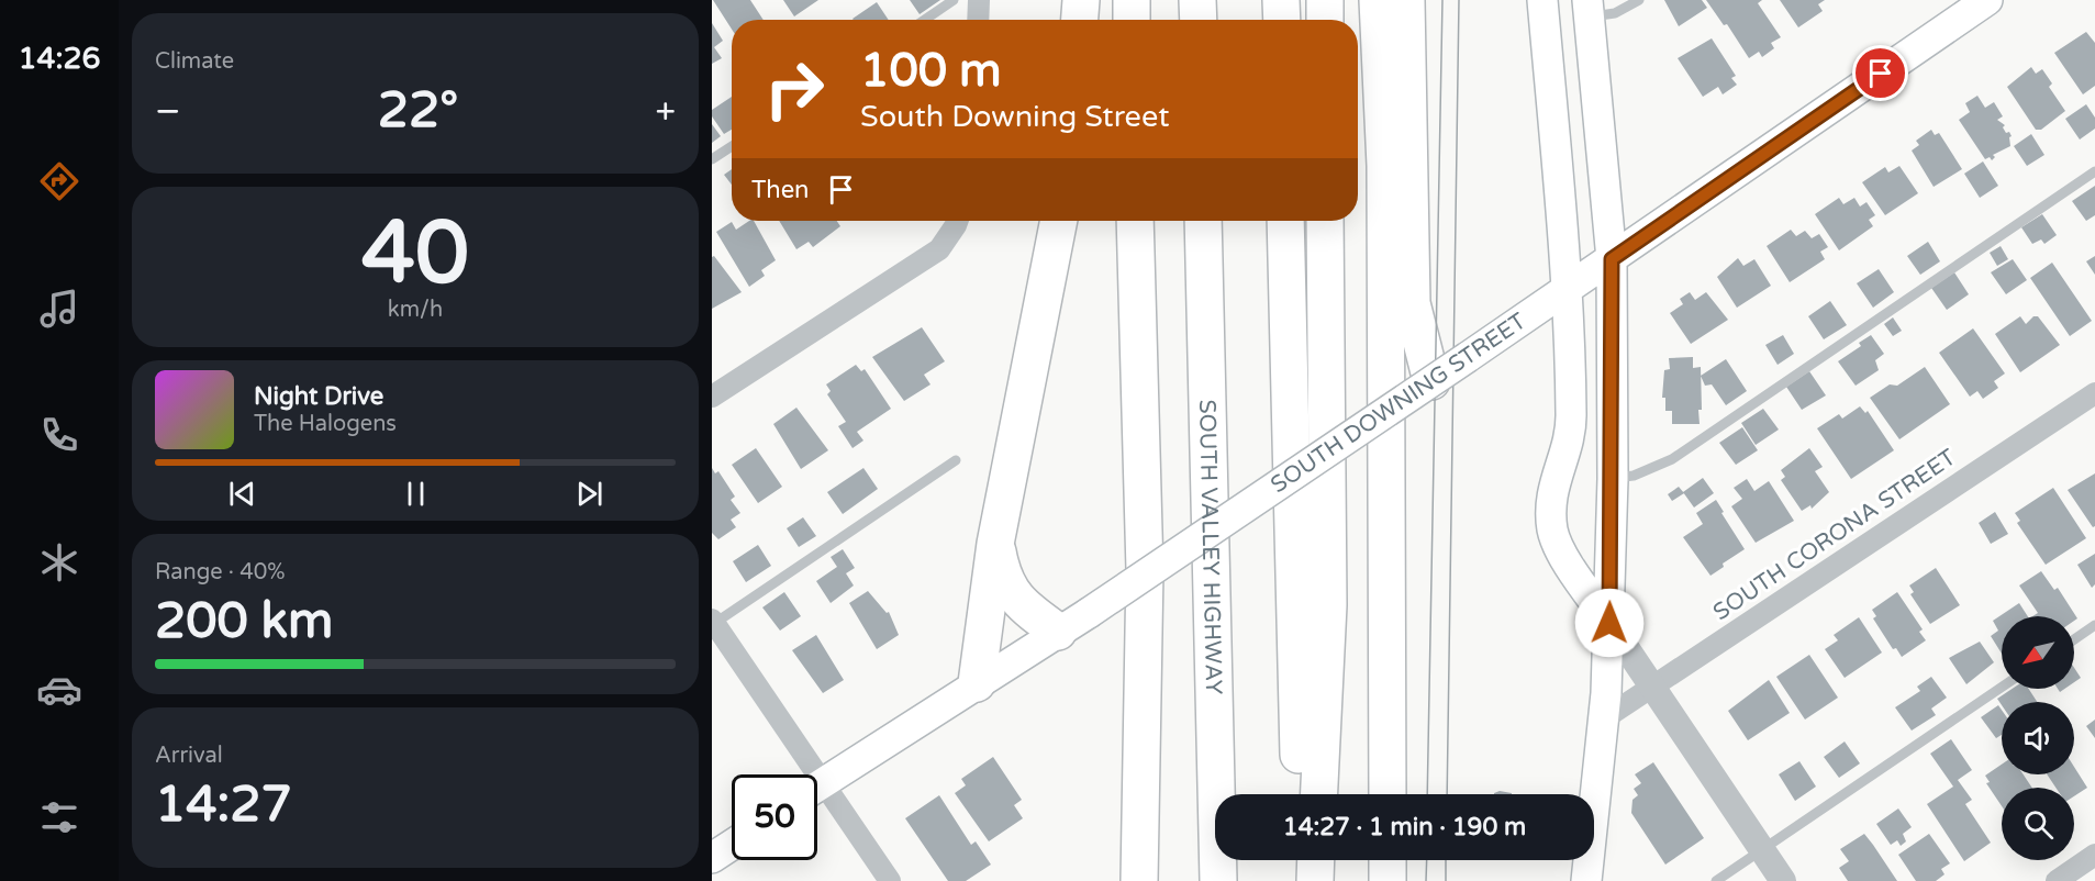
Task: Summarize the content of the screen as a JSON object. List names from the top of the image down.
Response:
{
  "streets": {
    "highway": ["SOUTH VALLEY HIGHWAY"],
    "main road": ["SOUTH DOWNING STREET"],
    "street": ["SOUTH CORONA STREET"]
  },
  "north": "bottom left",
  "page": {
    "tabs": "14:26",
    "tile": [
      "Climate",
      ["40", "km/h"],
      ["Range · 40%", "200 km"],
      ["Arrival", "14:27"]
    ],
    "turn": ["100 m", "South Downing Street"],
    "heat": ["−", "22°", "+"],
    "then": "Then",
    "song": ["Night Drive", "The Halogens"],
    "limit": "50",
    "trip": "14:27 · 1 min · 190 m"
  }
}
